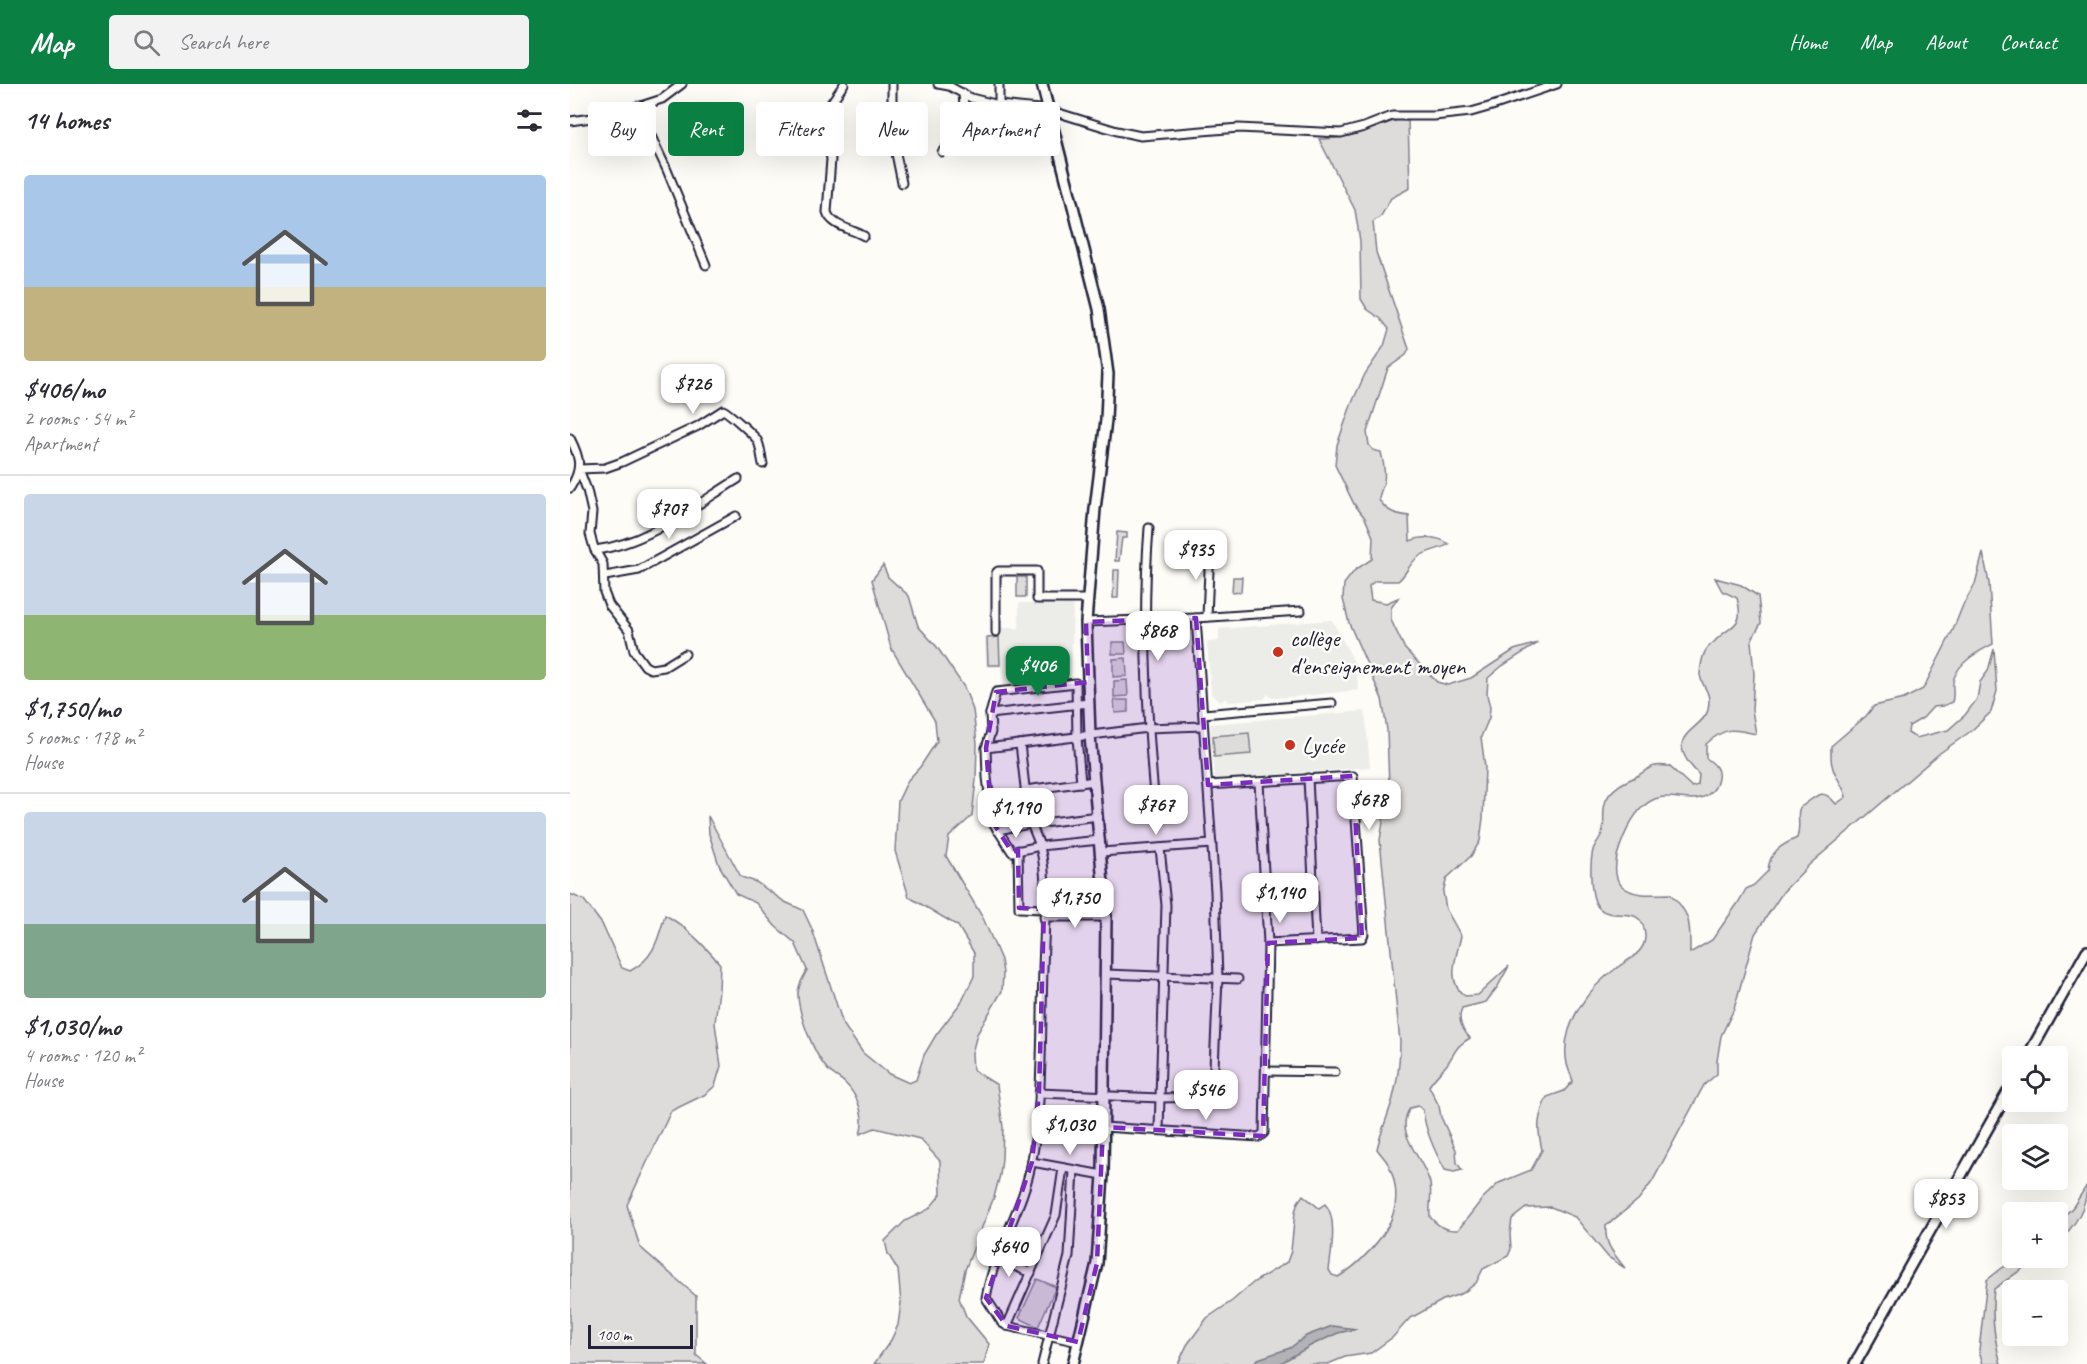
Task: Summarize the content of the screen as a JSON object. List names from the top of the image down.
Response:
{
  "places": ["collège d'enseignement moyen", "Lycée"],
  "scale_bar": "100 m",
  "page": {
    "header": "Map",
    "search": "Search here",
    "nav": [
      "Home",
      "Map",
      "About",
      "Contact"
    ],
    "heading": "14 homes",
    "chip": [
      "Buy",
      "Rent",
      "Filters",
      "New",
      "Apartment"
    ],
    "list": [
      {
        "name": "$406/mo",
        "note": "2 rooms · 54 m² · Apartment"
      },
      {
        "name": "$1,750/mo",
        "note": "5 rooms · 178 m² · House"
      },
      {
        "name": "$1,030/mo",
        "note": "4 rooms · 120 m² · House"
      }
    ],
    "price": [
      "$726",
      "$707",
      "$935",
      "$868",
      "$406",
      "$678",
      "$767",
      "$1,190",
      "$1,140",
      "$1,750",
      "$546",
      "$1,030",
      "$853",
      "$640"
    ],
    "map_buttons": ["+", "−"],
    "scale": "100 m"
  }
}
